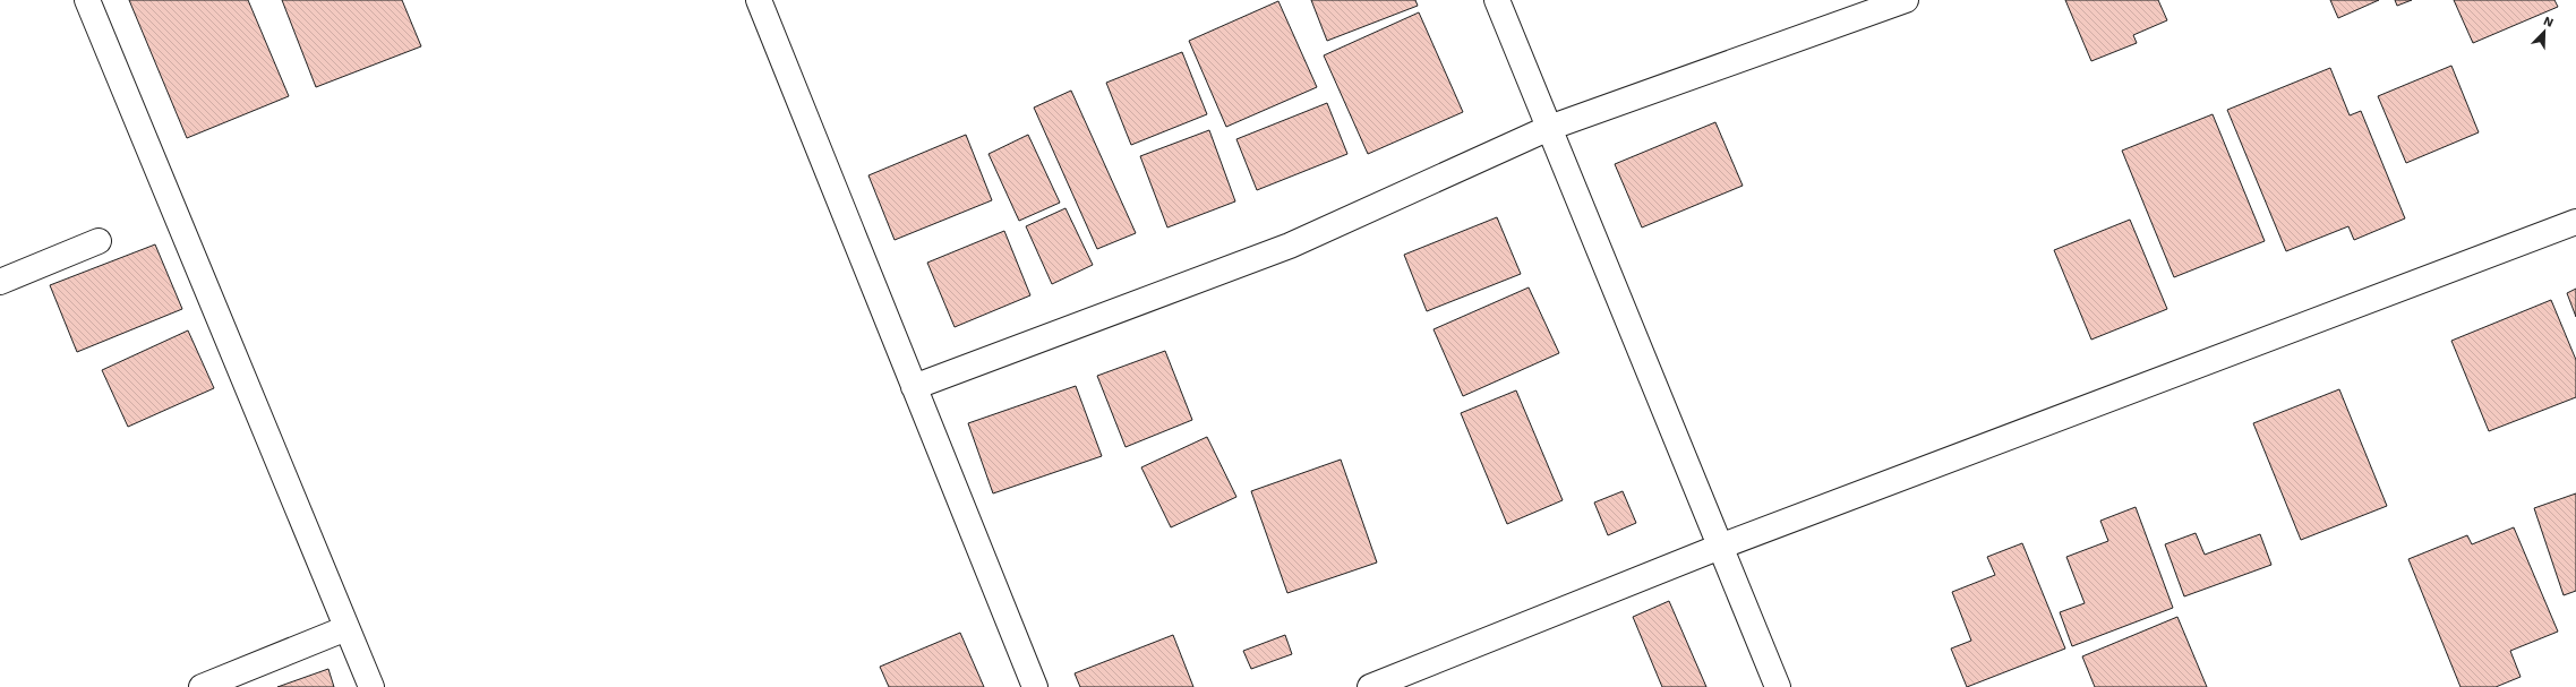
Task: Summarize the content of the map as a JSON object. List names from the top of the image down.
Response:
{
  "north": "top right"
}
